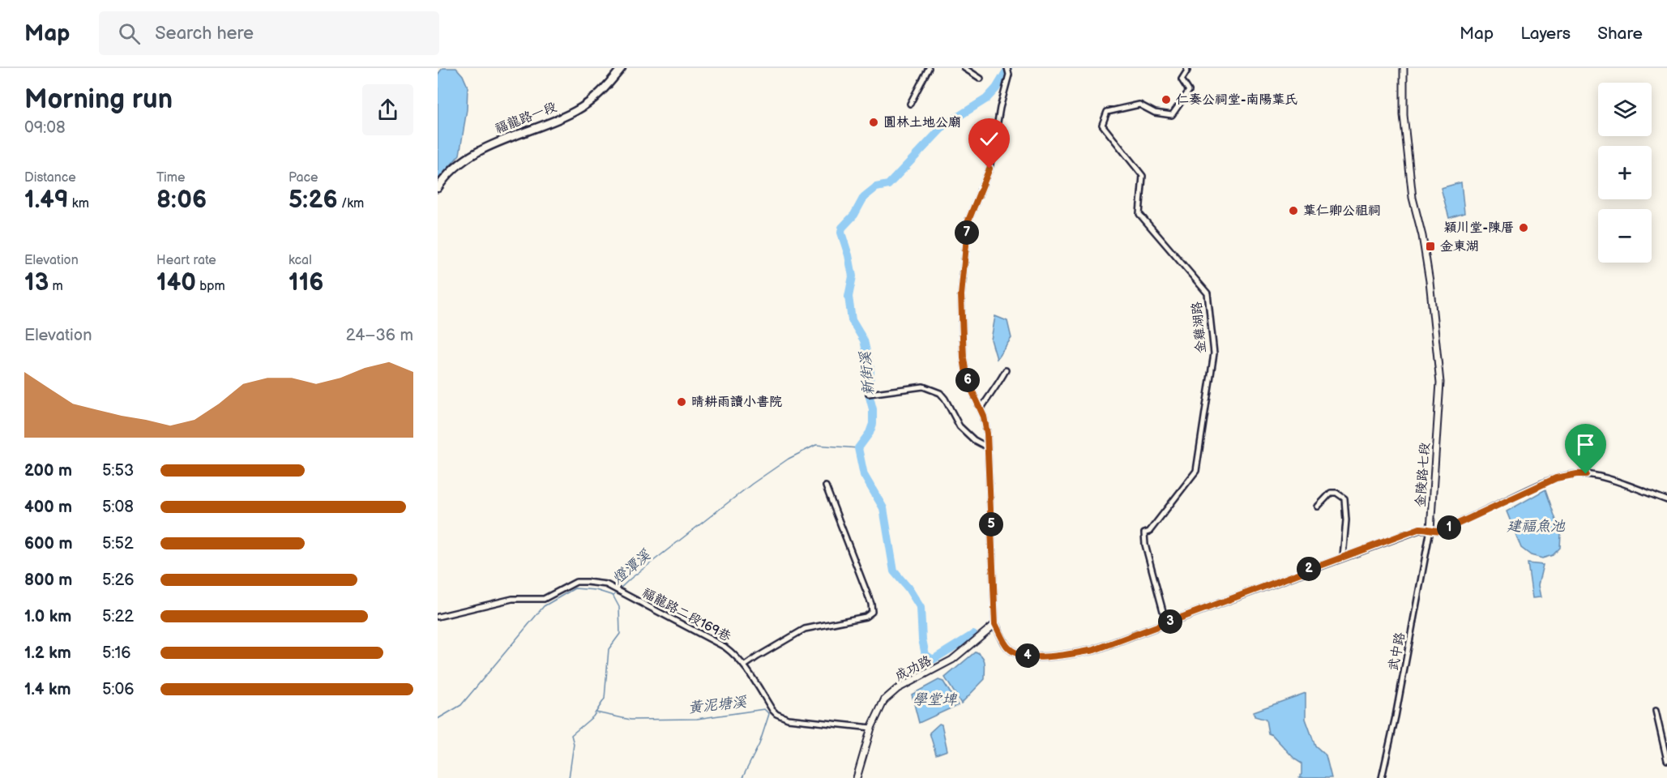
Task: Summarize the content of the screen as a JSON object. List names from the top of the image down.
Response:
{
  "streets": {
    "main road": ["福龍路一段"],
    "street": [
      "金雞湖路",
      "金陵路七段",
      "福龍路二段169巷",
      "武中路",
      "成功路"
    ]
  },
  "crossings": [
    ["金陵路七段", "武中路"],
    ["福龍路二段169巷", "成功路"]
  ],
  "water": [
    "新街溪",
    "建福魚池",
    "燈潭溪",
    "學堂埤",
    "黃泥塘溪"
  ],
  "places": {
    "other": [
      "仁奏公祠堂-南陽葉氏",
      "圓林土地公廟",
      "葉仁卿公祖祠",
      "穎川堂-陳厝",
      "晴耕雨讀小書院"
    ],
    "transit": ["金東湖"]
  },
  "page": {
    "header": "Map",
    "search": "Search here",
    "nav": ["Map", "Layers", "Share"],
    "heading": ["Morning run", "09:08"],
    "map_buttons": ["+", "−"],
    "stats": [
      ["Distance", "1.49 km"],
      ["Time", "8:06"],
      ["Pace", "5:26 /km"],
      ["Elevation", "13 m"],
      ["Heart rate", "140 bpm"],
      ["kcal", "116"]
    ],
    "pins": [
      "7",
      "6",
      "5",
      "1",
      "2",
      "3",
      "4"
    ],
    "chart": ["Elevation", "24–36 m"],
    "list": [
      {
        "name": "200 m",
        "note": "5:53"
      },
      {
        "name": "400 m",
        "note": "5:08"
      },
      {
        "name": "600 m",
        "note": "5:52"
      },
      {
        "name": "800 m",
        "note": "5:26"
      },
      {
        "name": "1.0 km",
        "note": "5:22"
      },
      {
        "name": "1.2 km",
        "note": "5:16"
      },
      {
        "name": "1.4 km",
        "note": "5:06"
      }
    ]
  }
}
